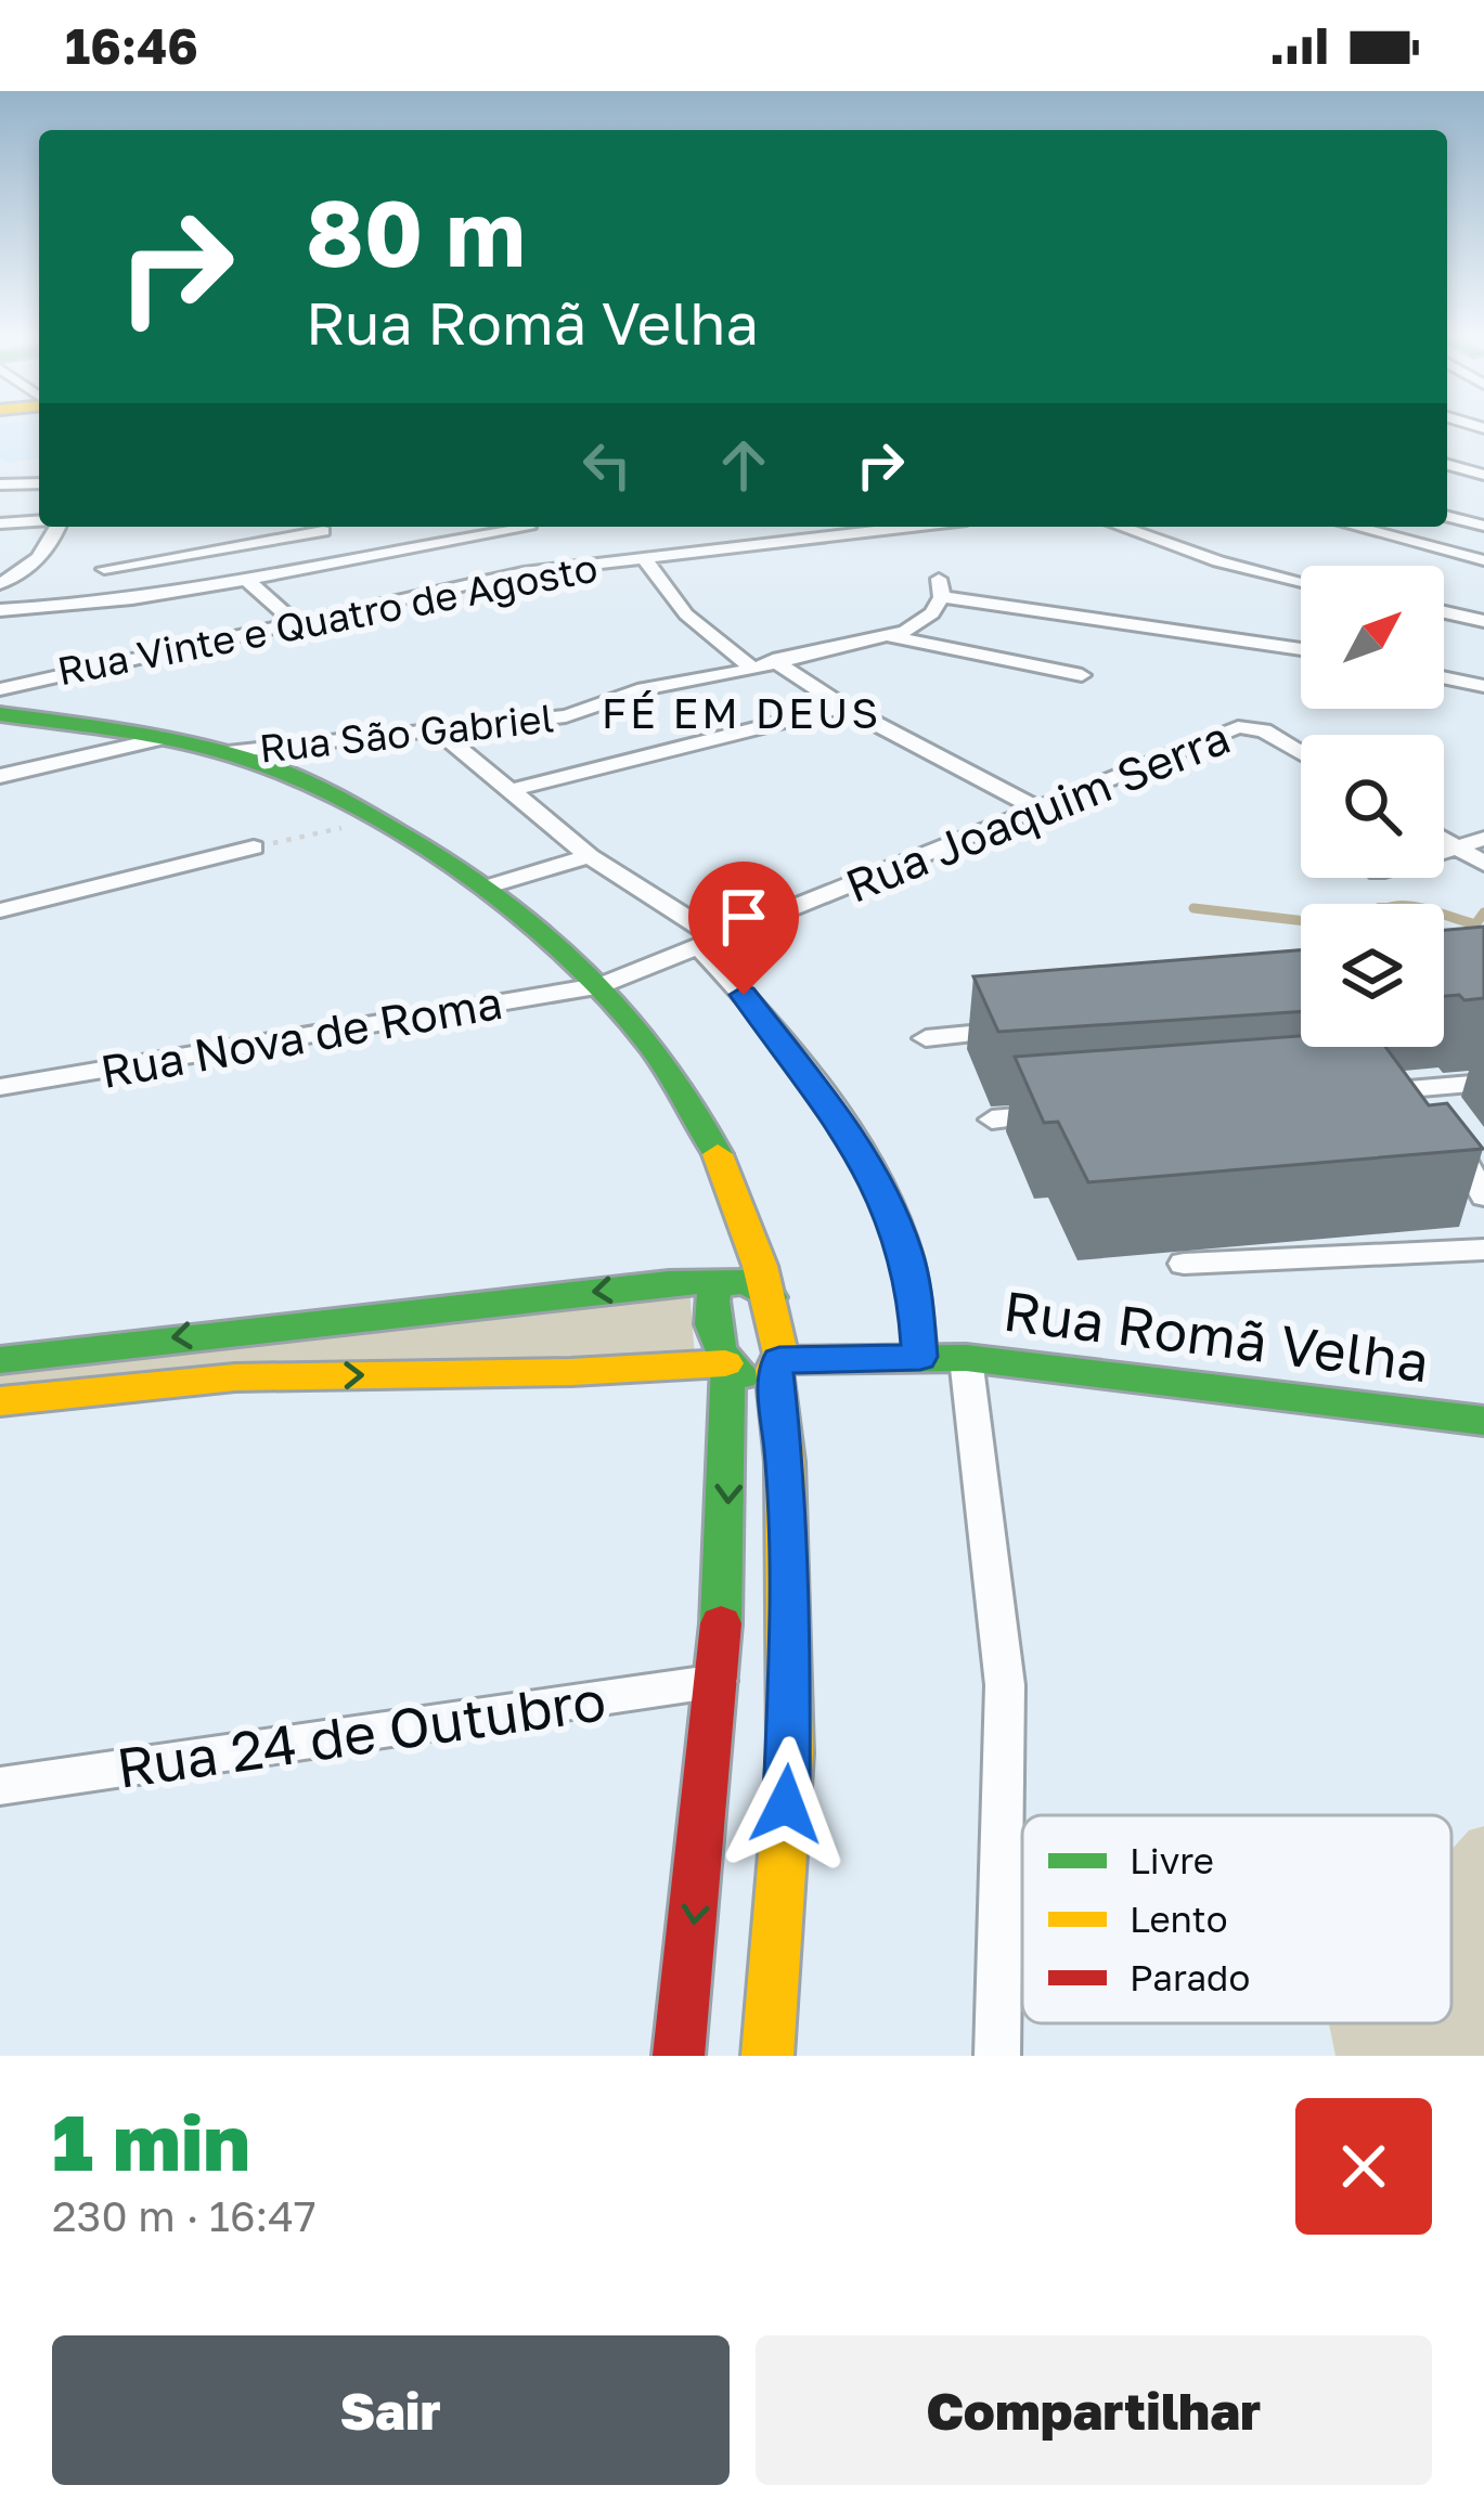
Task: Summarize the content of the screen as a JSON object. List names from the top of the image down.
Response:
{
  "streets": {
    "main road": ["Rua Romã Velha"],
    "street": [
      "Rua Vinte e Quatro de Agosto",
      "Rua São Gabriel",
      "Rua Joaquim Serra",
      "Rua Nova de Roma",
      "Rua 24 de Outubro"
    ]
  },
  "crossings": [
    ["Rua Joaquim Serra", "Rua Nova de Roma"]
  ],
  "districts": ["FÉ EM DEUS"],
  "legend": ["Livre", "Lento", "Parado"],
  "north": "top right",
  "page": {
    "status": "16:46",
    "turn": ["80 m", "Rua Romã Velha"],
    "heading": ["1 min", "230 m · 16:47"],
    "buttons": ["Sair", "Compartilhar"]
  }
}
